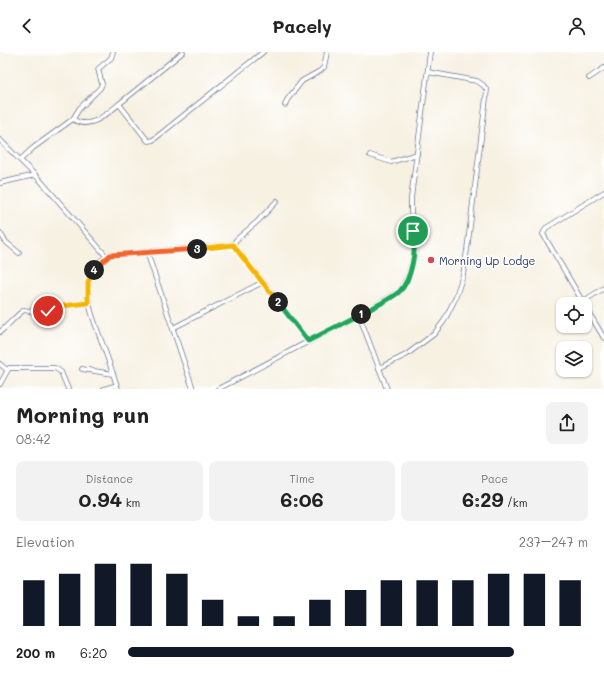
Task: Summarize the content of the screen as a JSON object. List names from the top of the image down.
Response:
{
  "places": ["Morning Up Lodge"],
  "page": {
    "header": "Pacely",
    "pins": [
      "3",
      "4",
      "2",
      "1"
    ],
    "heading": ["Morning run", "08:42"],
    "stats": [
      ["Distance", "0.94 km"],
      ["Time", "6:06"],
      ["Pace", "6:29 /km"]
    ],
    "chart": ["Elevation", "237–247 m"],
    "list": [
      {
        "name": "200 m",
        "note": "6:20"
      }
    ]
  }
}
